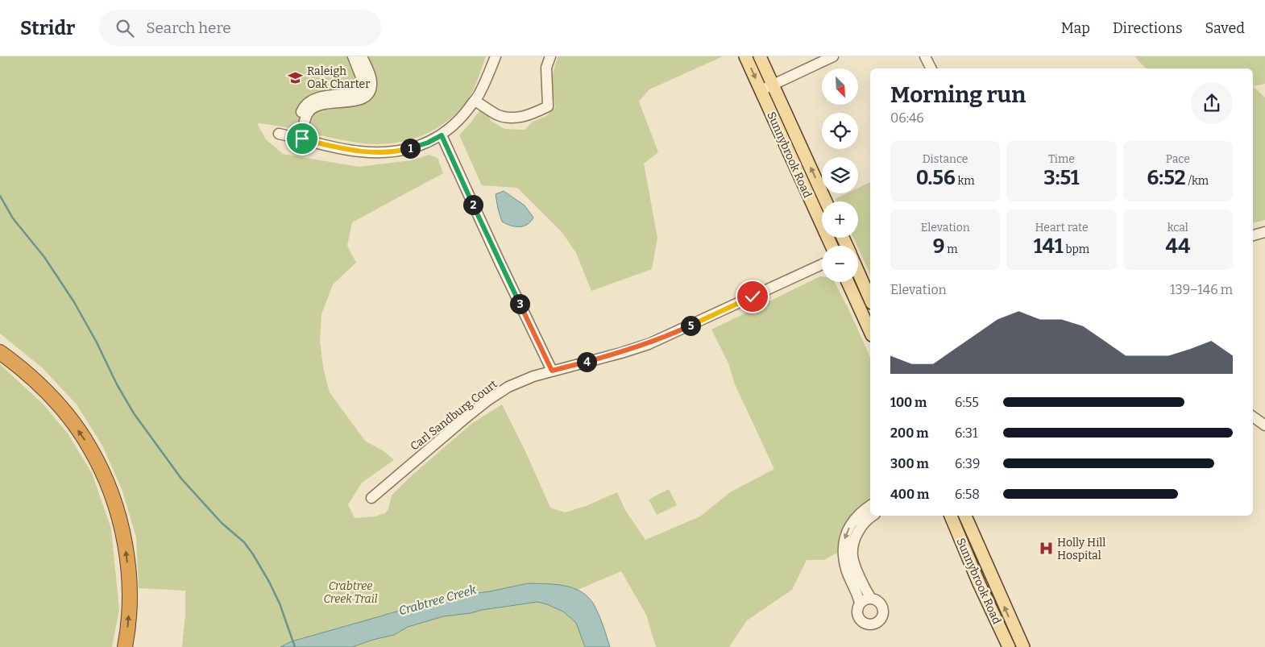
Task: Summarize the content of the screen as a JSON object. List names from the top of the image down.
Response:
{
  "streets": {
    "main road": ["Sunnybrook Road"],
    "street": ["Carl Sandburg Court"]
  },
  "water": ["Crabtree Creek"],
  "parks": ["Crabtree Creek Trail"],
  "places": {
    "school or university": ["Raleigh Oak Charter"],
    "hospital": ["Holly Hill Hospital"]
  },
  "north": "bottom right",
  "page": {
    "header": "Stridr",
    "search": "Search here",
    "nav": ["Map", "Directions", "Saved"],
    "map_buttons": ["+", "−"],
    "heading": ["Morning run", "06:46"],
    "stats": [
      ["Distance", "0.56 km"],
      ["Time", "3:51"],
      ["Pace", "6:52 /km"],
      ["Elevation", "9 m"],
      ["Heart rate", "141 bpm"],
      ["kcal", "44"]
    ],
    "pins": [
      "1",
      "2",
      "3",
      "5",
      "4"
    ],
    "chart": ["Elevation", "139–146 m"],
    "list": [
      {
        "name": "100 m",
        "note": "6:55"
      },
      {
        "name": "200 m",
        "note": "6:31"
      },
      {
        "name": "300 m",
        "note": "6:39"
      },
      {
        "name": "400 m",
        "note": "6:58"
      }
    ]
  }
}
